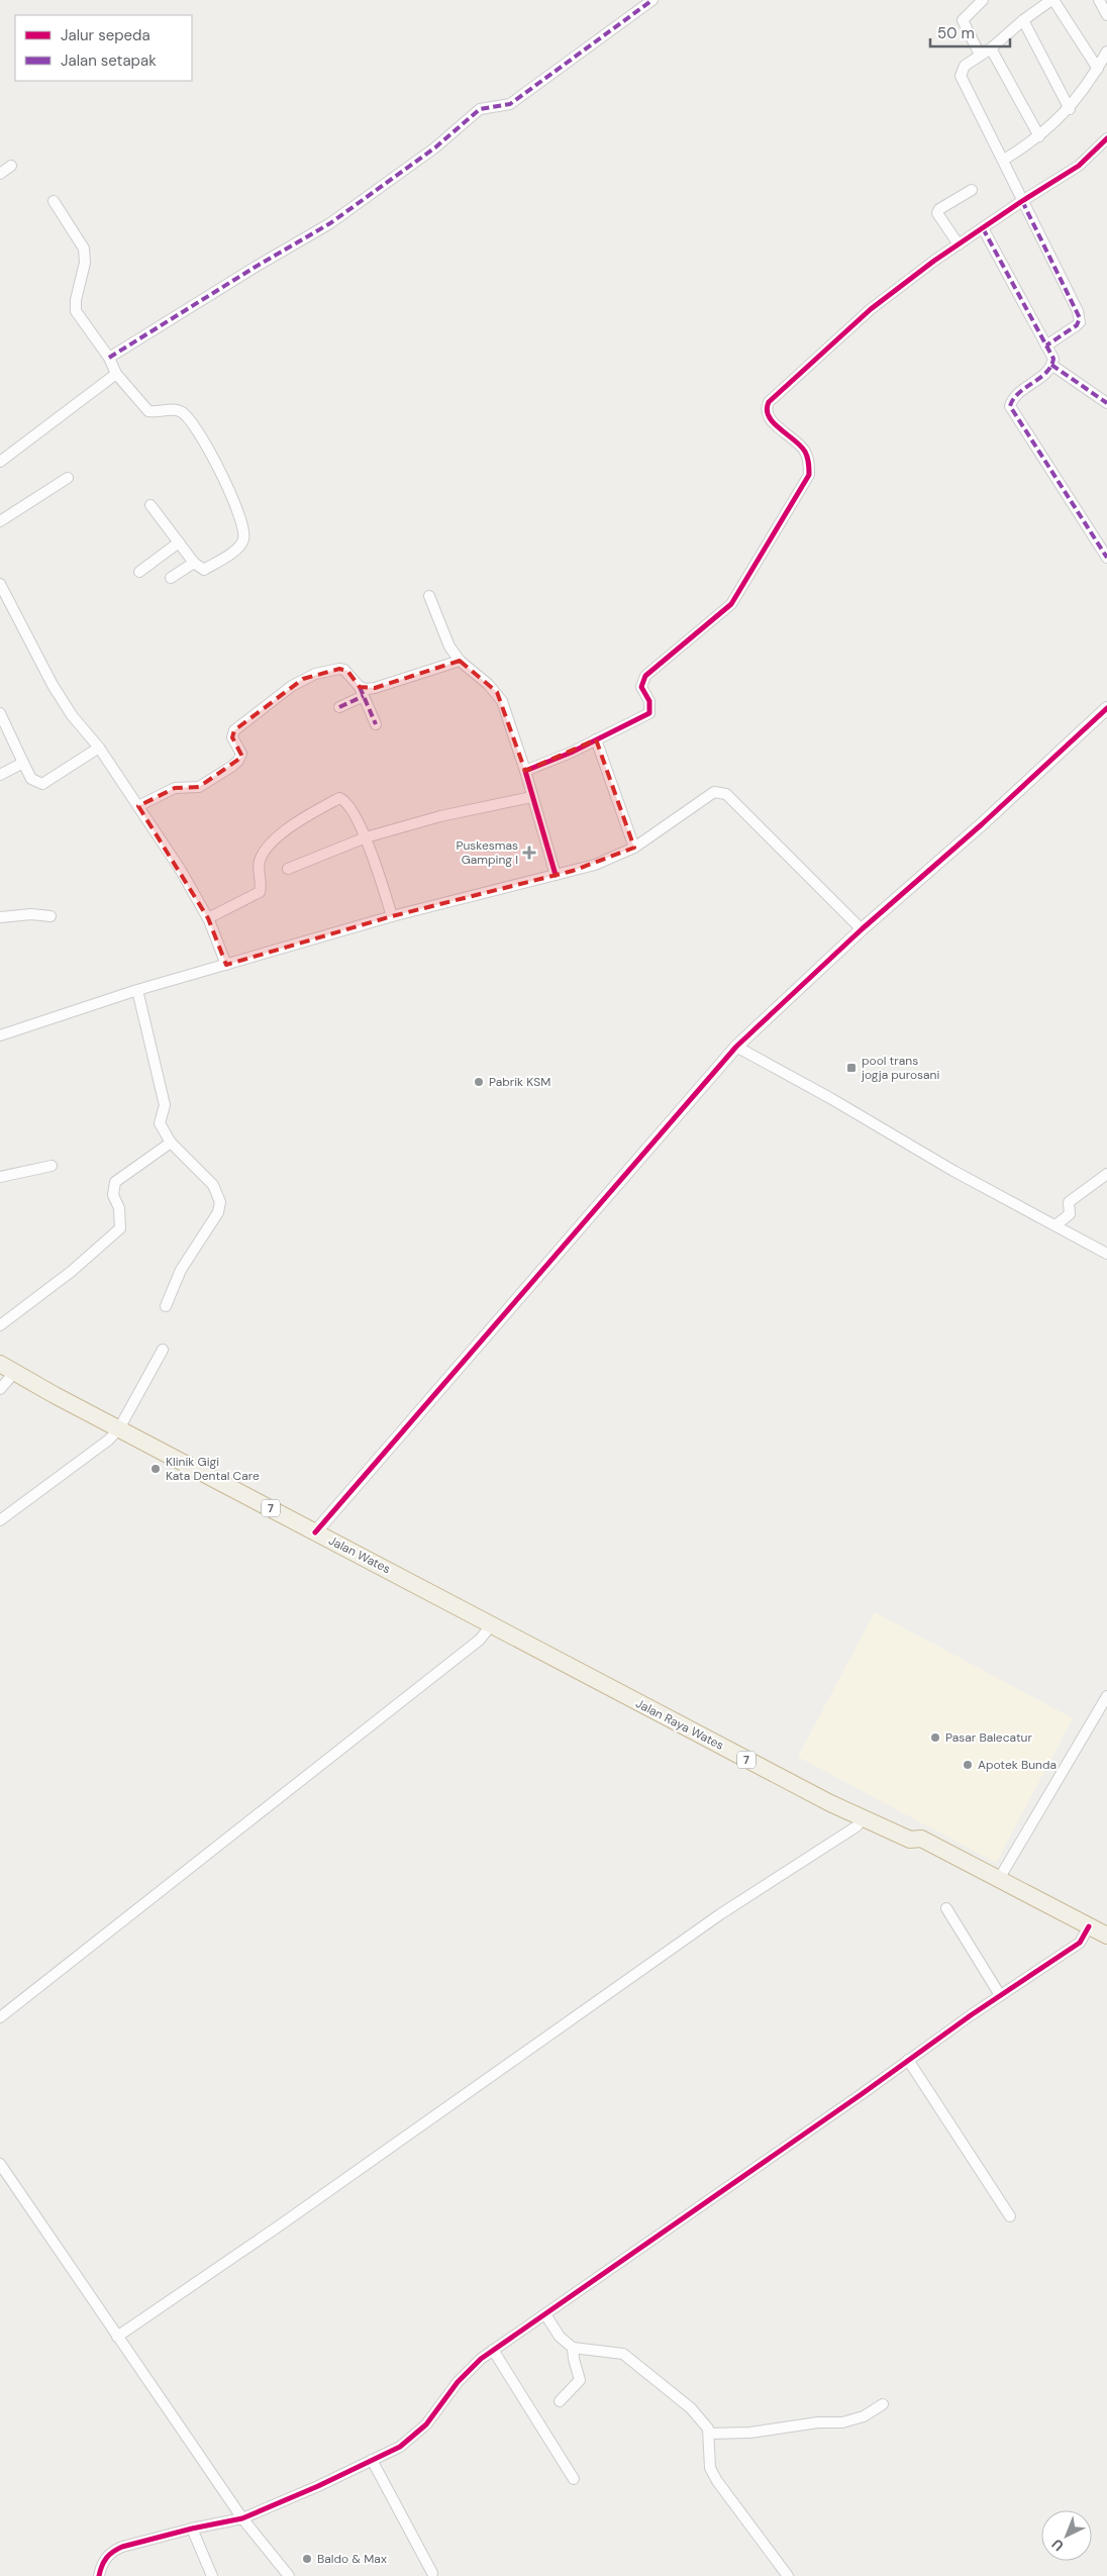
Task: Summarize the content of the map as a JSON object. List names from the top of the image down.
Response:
{
  "streets": {
    "highway": ["7", "Jalan Wates", "Jalan Raya Wates"]
  },
  "crossings": [
    ["Jalan Wates", "Jalan Raya Wates"]
  ],
  "places": {
    "health": ["Puskesmas Gamping I"],
    "transit": ["pool trans jogja purosani"],
    "other": [
      "Pabrik KSM",
      "Klinik Gigi Kata Dental Care",
      "Pasar Balecatur",
      "Apotek Bunda",
      "Baldo & Max"
    ]
  },
  "legend": ["Jalur sepeda", "Jalan setapak"],
  "scale_bar": "50 m",
  "north": "bottom left"
}
